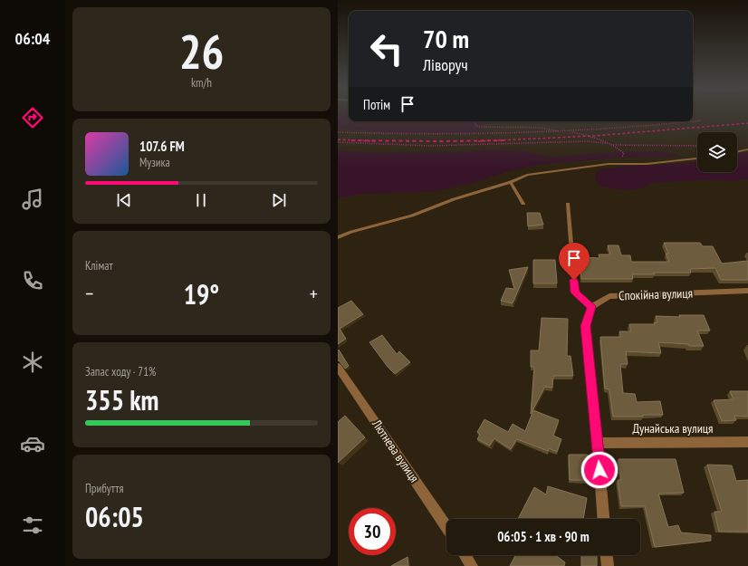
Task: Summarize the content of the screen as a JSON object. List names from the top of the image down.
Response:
{
  "streets": {
    "street": ["Спокійна вулиця", "Дунайська вулиця", "Лютнева вулиця"]
  },
  "page": {
    "tabs": "06:04",
    "tile": [
      ["26", "km/h"],
      "Клімат",
      ["Запас ходу · 71%", "355 km"],
      ["Прибуття", "06:05"]
    ],
    "turn": ["70 m", "Ліворуч"],
    "then": "Потім",
    "song": ["107.6 FM", "Музика"],
    "heat": ["−", "19°", "+"],
    "limit": "30",
    "trip": "06:05 · 1 хв · 90 m"
  }
}
